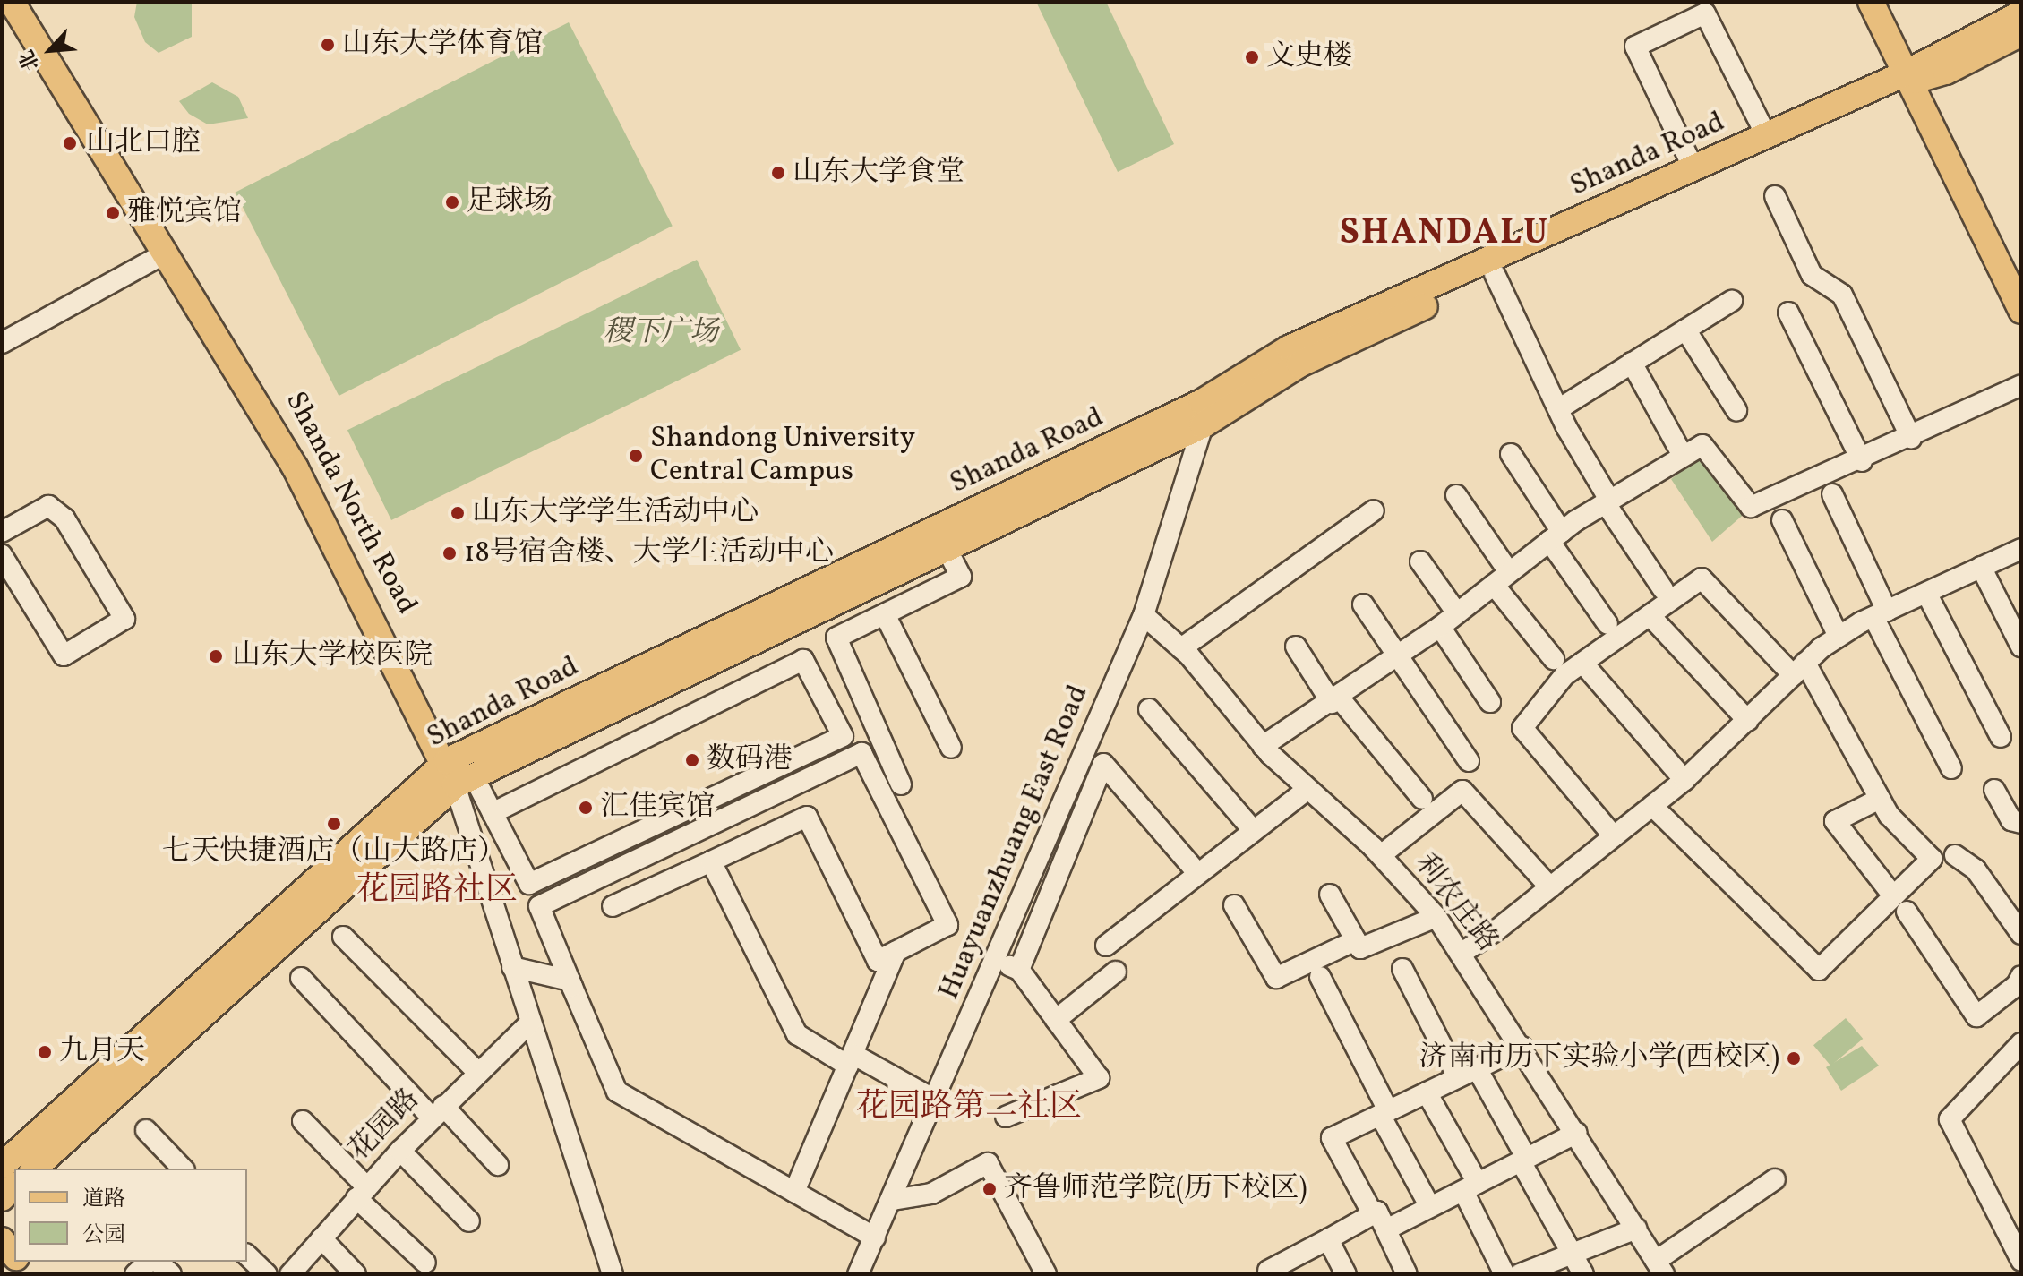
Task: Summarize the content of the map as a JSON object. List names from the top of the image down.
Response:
{
  "streets": {
    "main road": ["Shanda Road", "Shanda North Road"],
    "street": ["Huayuanzhuang East Road", "利农庄路", "花园路"]
  },
  "crossings": [
    ["Shanda Road", "Shanda North Road"],
    ["Shanda Road", "Huayuanzhuang East Road"],
    ["Huayuanzhuang East Road", "利农庄路"]
  ],
  "districts": ["SHANDALU", "花园路社区", "花园路第二社区"],
  "parks": ["稷下广场"],
  "places": [
    "山东大学体育馆",
    "文史楼",
    "山北口腔",
    "山东大学食堂",
    "足球场",
    "雅悦宾馆",
    "Shandong University Central Campus",
    "山东大学学生活动中心",
    "18号宿舍楼、大学生活动中心",
    "山东大学校医院",
    "数码港",
    "汇佳宾馆",
    "七天快捷酒店（山大路店）",
    "九月天",
    "济南市历下实验小学(西校区)",
    "齐鲁师范学院(历下校区)"
  ],
  "legend": ["道路", "公园"],
  "north": "bottom left"
}
